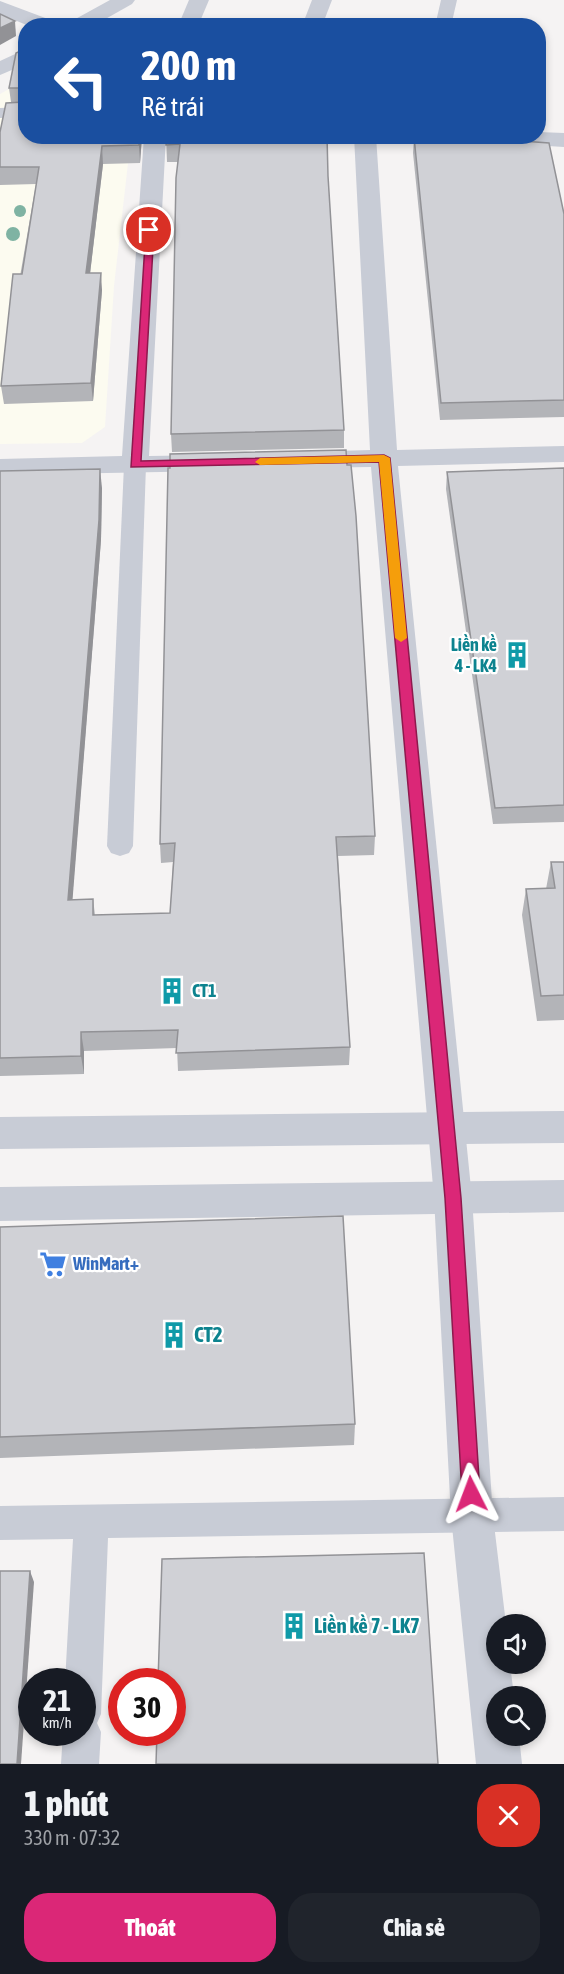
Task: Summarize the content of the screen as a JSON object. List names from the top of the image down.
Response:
{
  "places": {
    "building": [
      "Liền kề 4 - LK4",
      "CT1",
      "CT2",
      "Liền kề 7 - LK7"
    ],
    "supermarket": ["WinMart+"]
  },
  "page": {
    "turn": ["200 m", "Rẽ trái"],
    "speed": "21 km/h",
    "limit": "30",
    "heading": ["1 phút", "330 m · 07:32"],
    "buttons": ["Thoát", "Chia sẻ"]
  }
}
